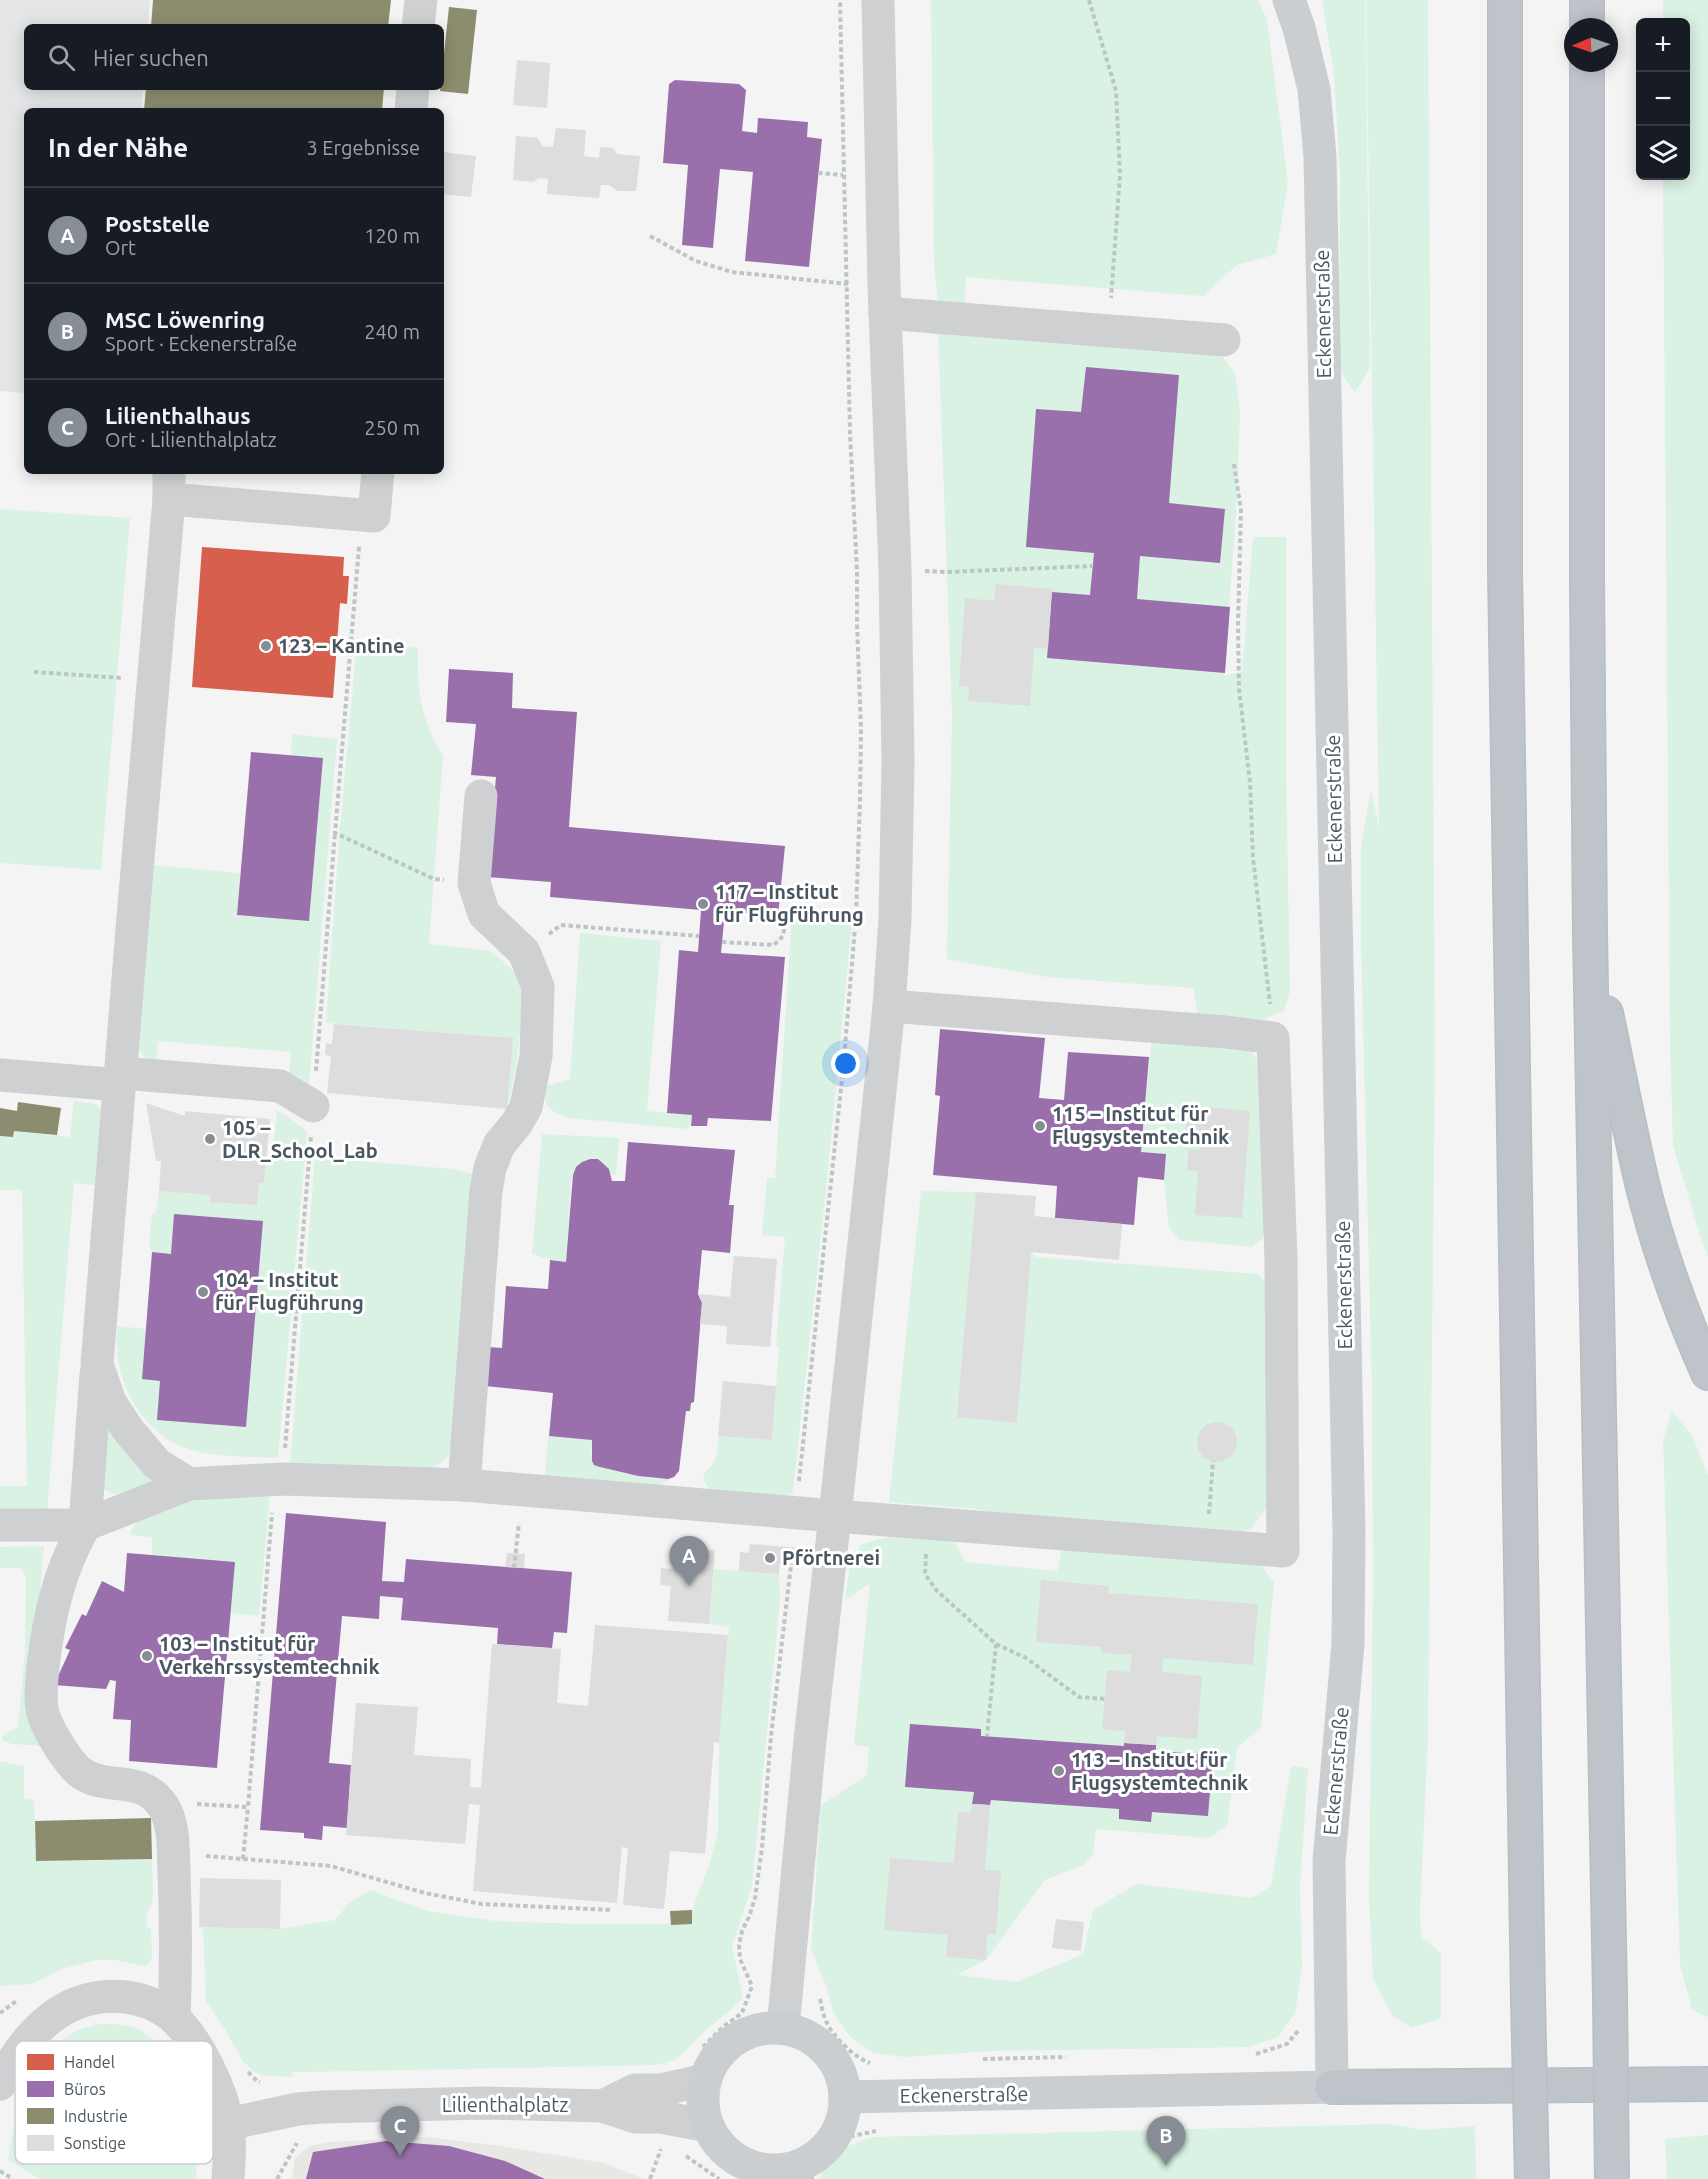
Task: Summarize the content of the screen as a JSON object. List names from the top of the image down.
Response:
{
  "streets": {
    "main road": ["Eckenerstraße"],
    "street": ["Lilienthalplatz"]
  },
  "crossings": [
    ["Eckenerstraße", "Lilienthalplatz"]
  ],
  "places": [
    "123 – Kantine",
    "117 – Institut für Flugführung",
    "115 – Institut für Flugsystemtechnik",
    "105 – DLR_School_Lab",
    "104 – Institut für Flugführung",
    "Pförtnerei",
    "103 – Institut für Verkehrssystemtechnik",
    "113 – Institut für Flugsystemtechnik"
  ],
  "legend": [
    "Handel",
    "Büros",
    "Industrie",
    "Sonstige"
  ],
  "north": "left",
  "page": {
    "map_buttons": ["+", "−"],
    "search": "Hier suchen",
    "heading": ["In der Nähe", "3 Ergebnisse"],
    "list": [
      {
        "mark": "A",
        "name": "Poststelle",
        "note": "Ort",
        "value": "120 m"
      },
      {
        "mark": "B",
        "name": "MSC Löwenring",
        "note": "Sport · Eckenerstraße",
        "value": "240 m"
      },
      {
        "mark": "C",
        "name": "Lilienthalhaus",
        "note": "Ort · Lilienthalplatz",
        "value": "250 m"
      }
    ],
    "pins": ["A", "C", "B"]
  }
}
